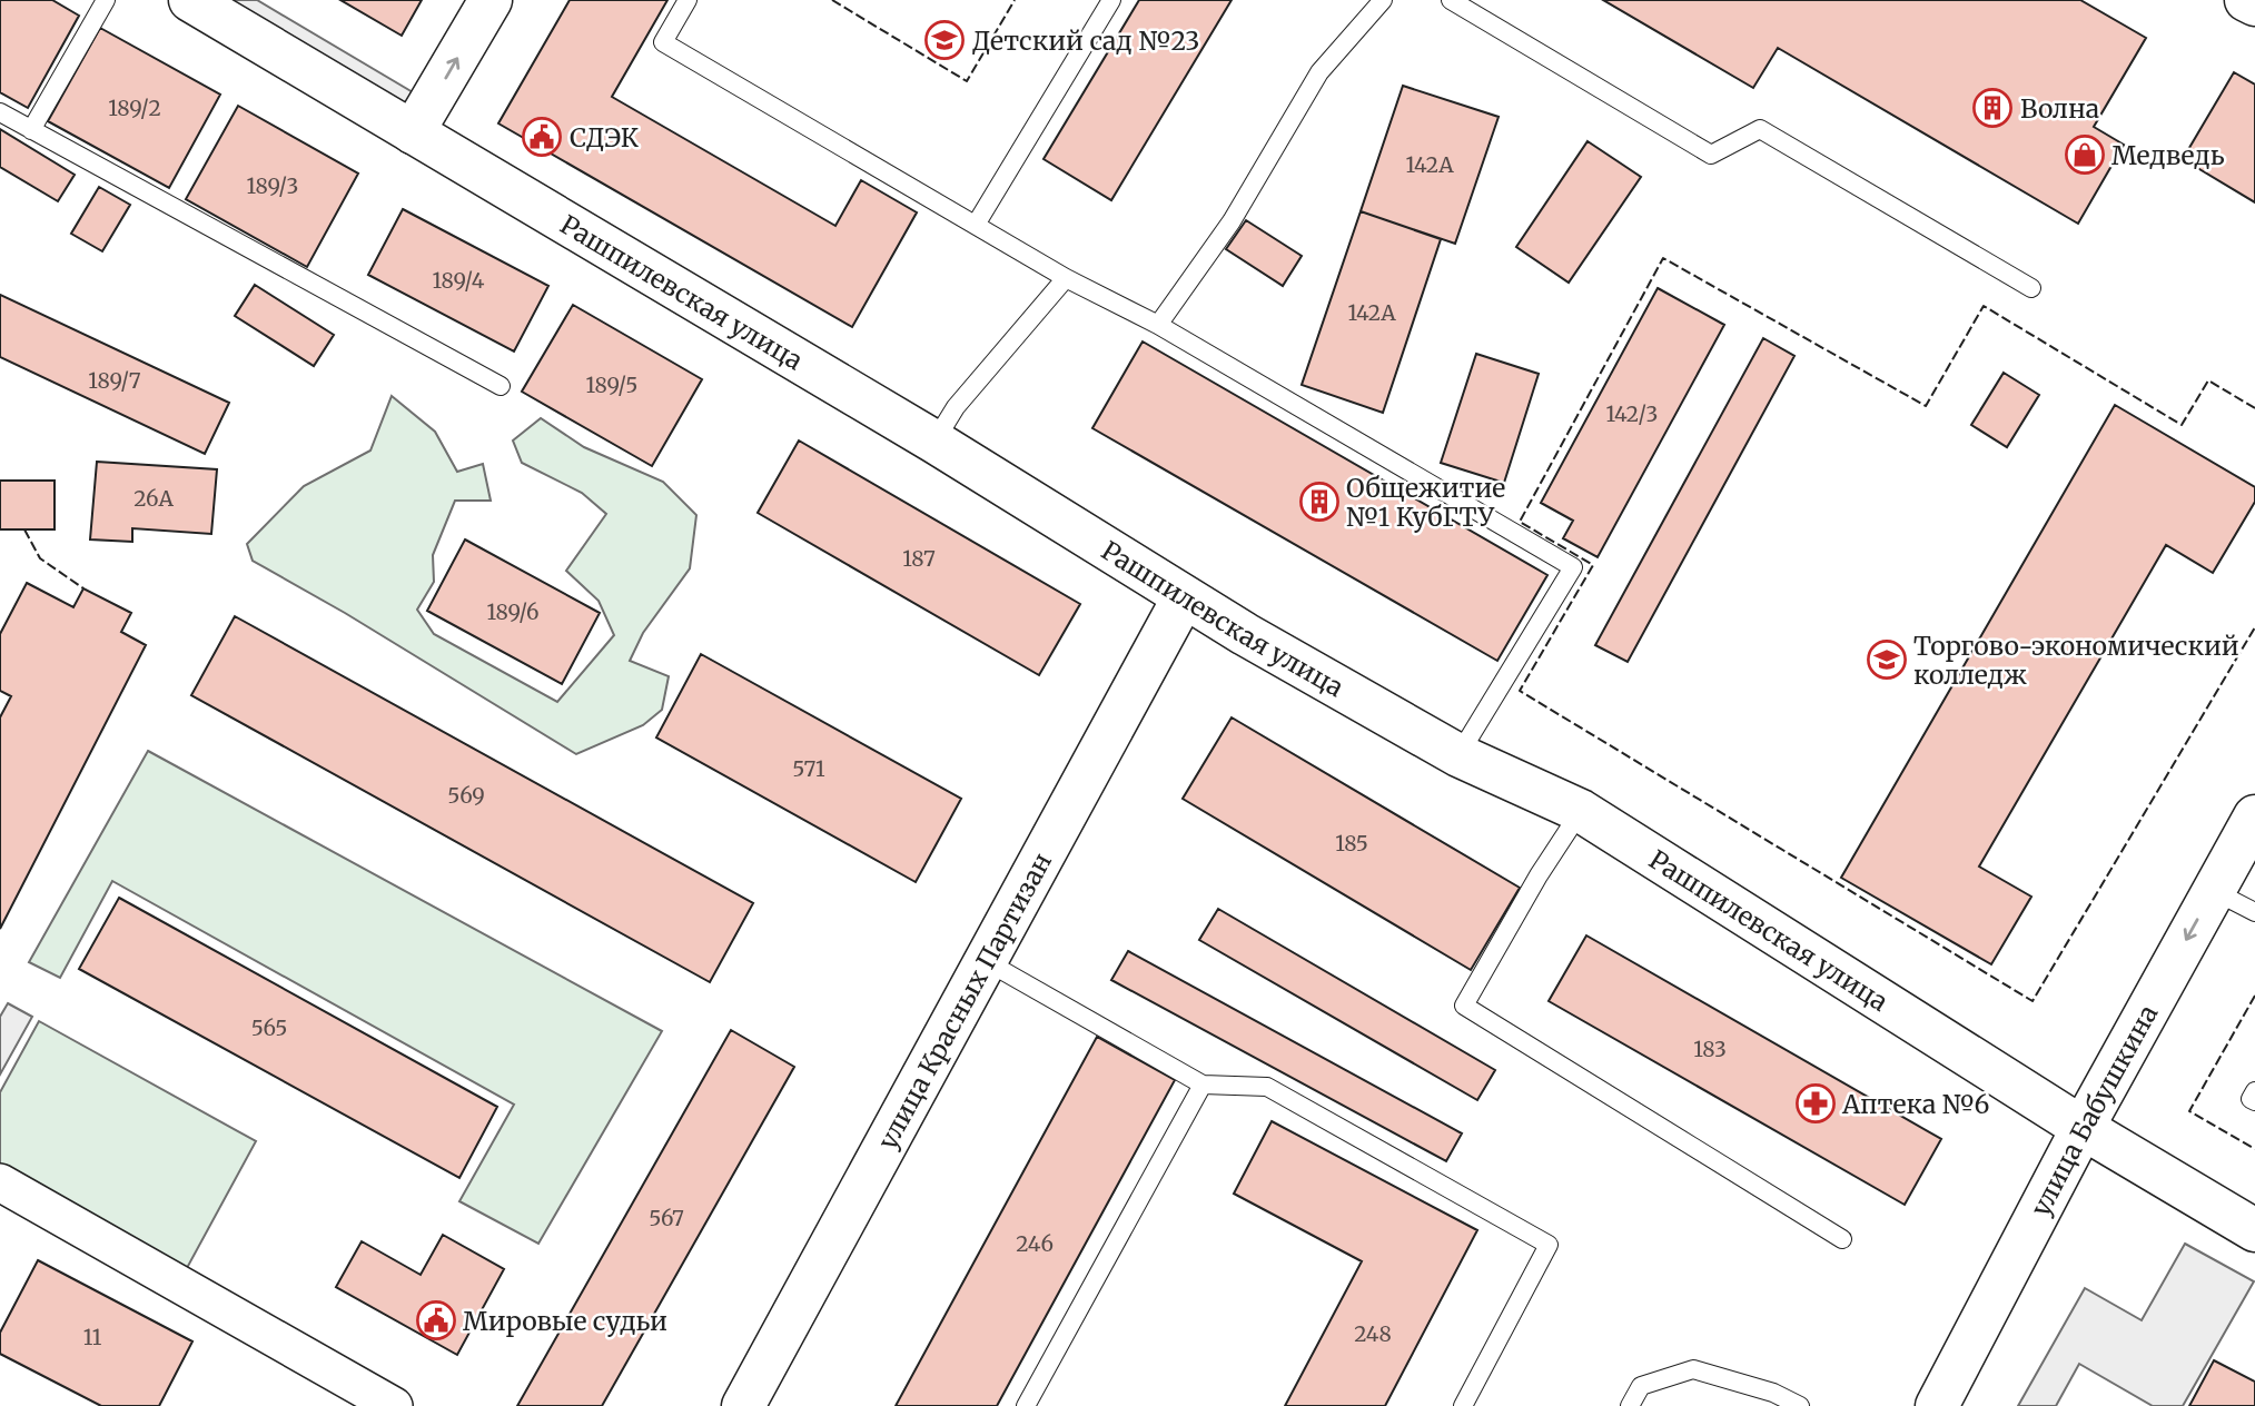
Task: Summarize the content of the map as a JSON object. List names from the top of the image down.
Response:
{
  "streets": {
    "street": ["Рашпилевская улица", "улица Красных Партизан", "улица Бабушкина"]
  },
  "crossings": [
    ["Рашпилевская улица", "улица Красных Партизан"],
    ["Рашпилевская улица", "улица Бабушкина"]
  ],
  "one_way": ["улица Бабушкина"],
  "places": {
    "school or university": ["Детский сад №23", "Торгово-экономический колледж"],
    "building": ["Волна", "Общежитие №1 КубГТУ"],
    "public building": ["СДЭК", "Мировые судьи"],
    "shop": ["Медведь"],
    "pharmacy": ["Аптека №6"]
  },
  "house_numbers": [
    "189/2",
    "142А",
    "189/3",
    "189/4",
    "142А",
    "189/7",
    "189/5",
    "142/3",
    "26А",
    "187",
    "189/6",
    "571",
    "569",
    "185",
    "565",
    "183",
    "567",
    "246",
    "248",
    "11"
  ]
}
